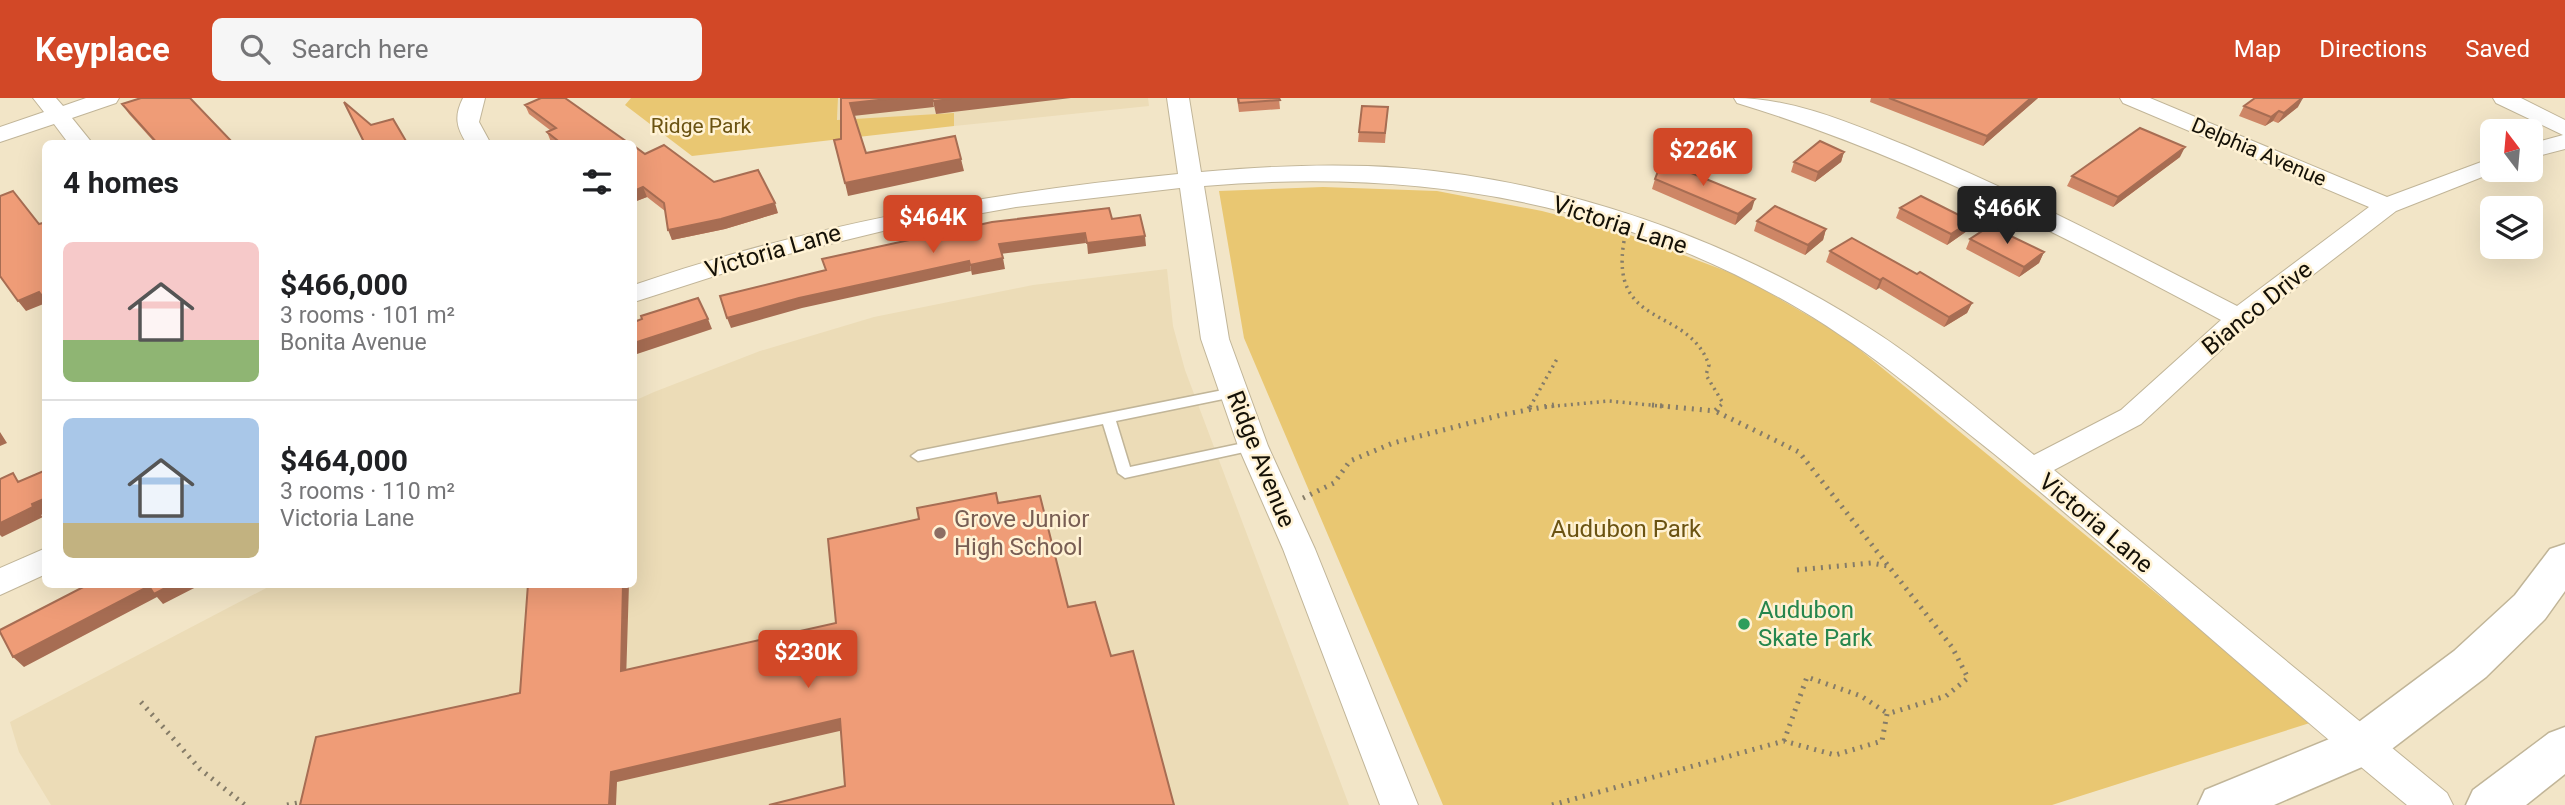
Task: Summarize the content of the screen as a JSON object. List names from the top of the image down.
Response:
{
  "streets": {
    "street": [
      "Delphia Avenue",
      "Victoria Lane",
      "Bianco Drive",
      "Ridge Avenue"
    ]
  },
  "crossings": [
    ["Delphia Avenue", "Bianco Drive"],
    ["Victoria Lane", "Bianco Drive"],
    ["Victoria Lane", "Ridge Avenue"]
  ],
  "parks": ["Ridge Park", "Audubon Park"],
  "places": ["Grove Junior High School", "Audubon Skate Park"],
  "north": "top",
  "page": {
    "header": "Keyplace",
    "search": "Search here",
    "nav": ["Map", "Directions", "Saved"],
    "price": [
      "$226K",
      "$466K",
      "$464K",
      "$230K"
    ],
    "heading": "4 homes",
    "list": [
      {
        "name": "$466,000",
        "note": "3 rooms · 101 m² · Bonita Avenue"
      },
      {
        "name": "$464,000",
        "note": "3 rooms · 110 m² · Victoria Lane"
      }
    ]
  }
}
